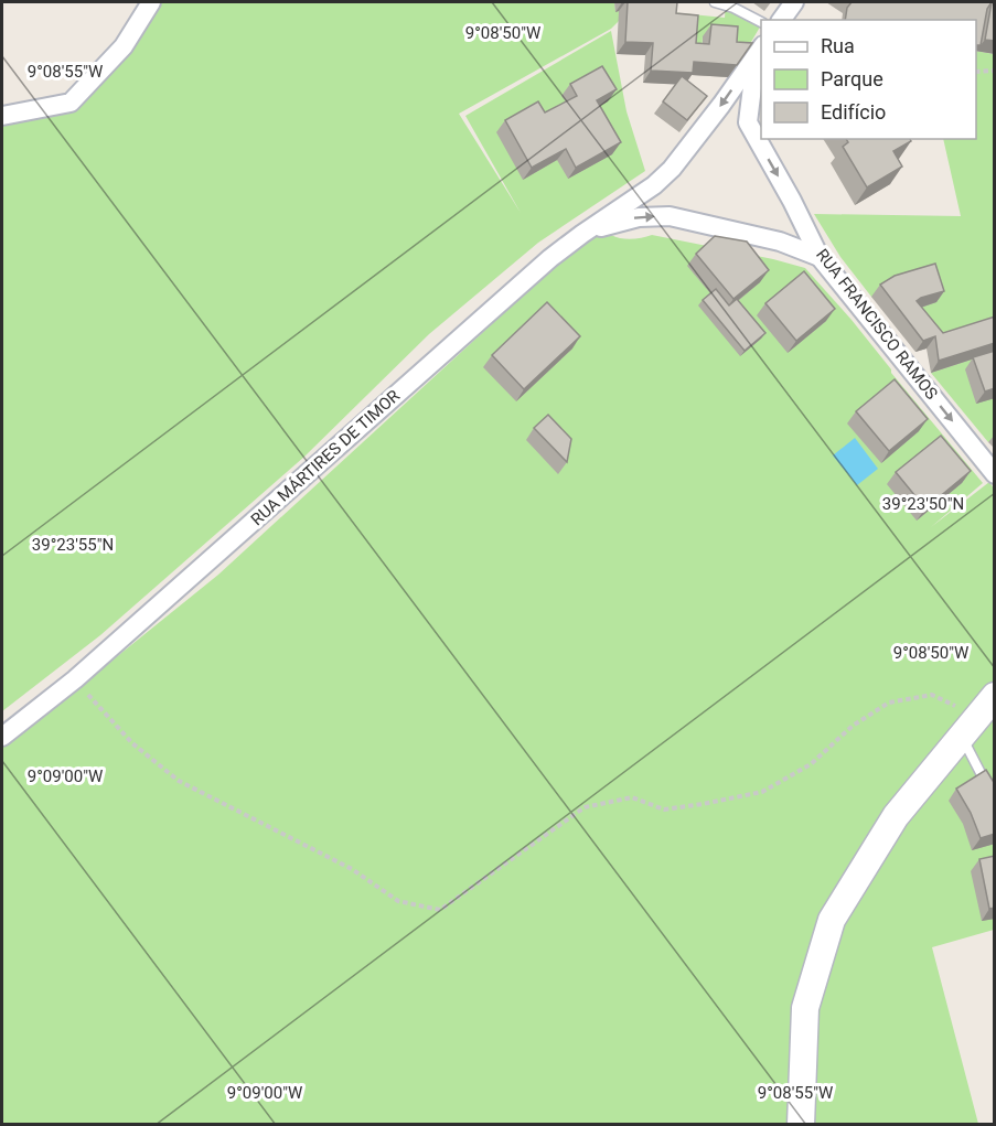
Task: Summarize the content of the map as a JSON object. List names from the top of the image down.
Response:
{
  "streets": {
    "street": ["RUA FRANCISCO RAMOS", "RUA MÁRTIRES DE TIMOR"]
  },
  "one_way": ["RUA FRANCISCO RAMOS"],
  "legend": ["Rua", "Parque", "Edifício"],
  "coordinates": [
    "9°08'50\"W",
    "9°08'55\"W",
    "39°23'50\"N",
    "39°23'55\"N",
    "9°09'00\"W"
  ]
}
